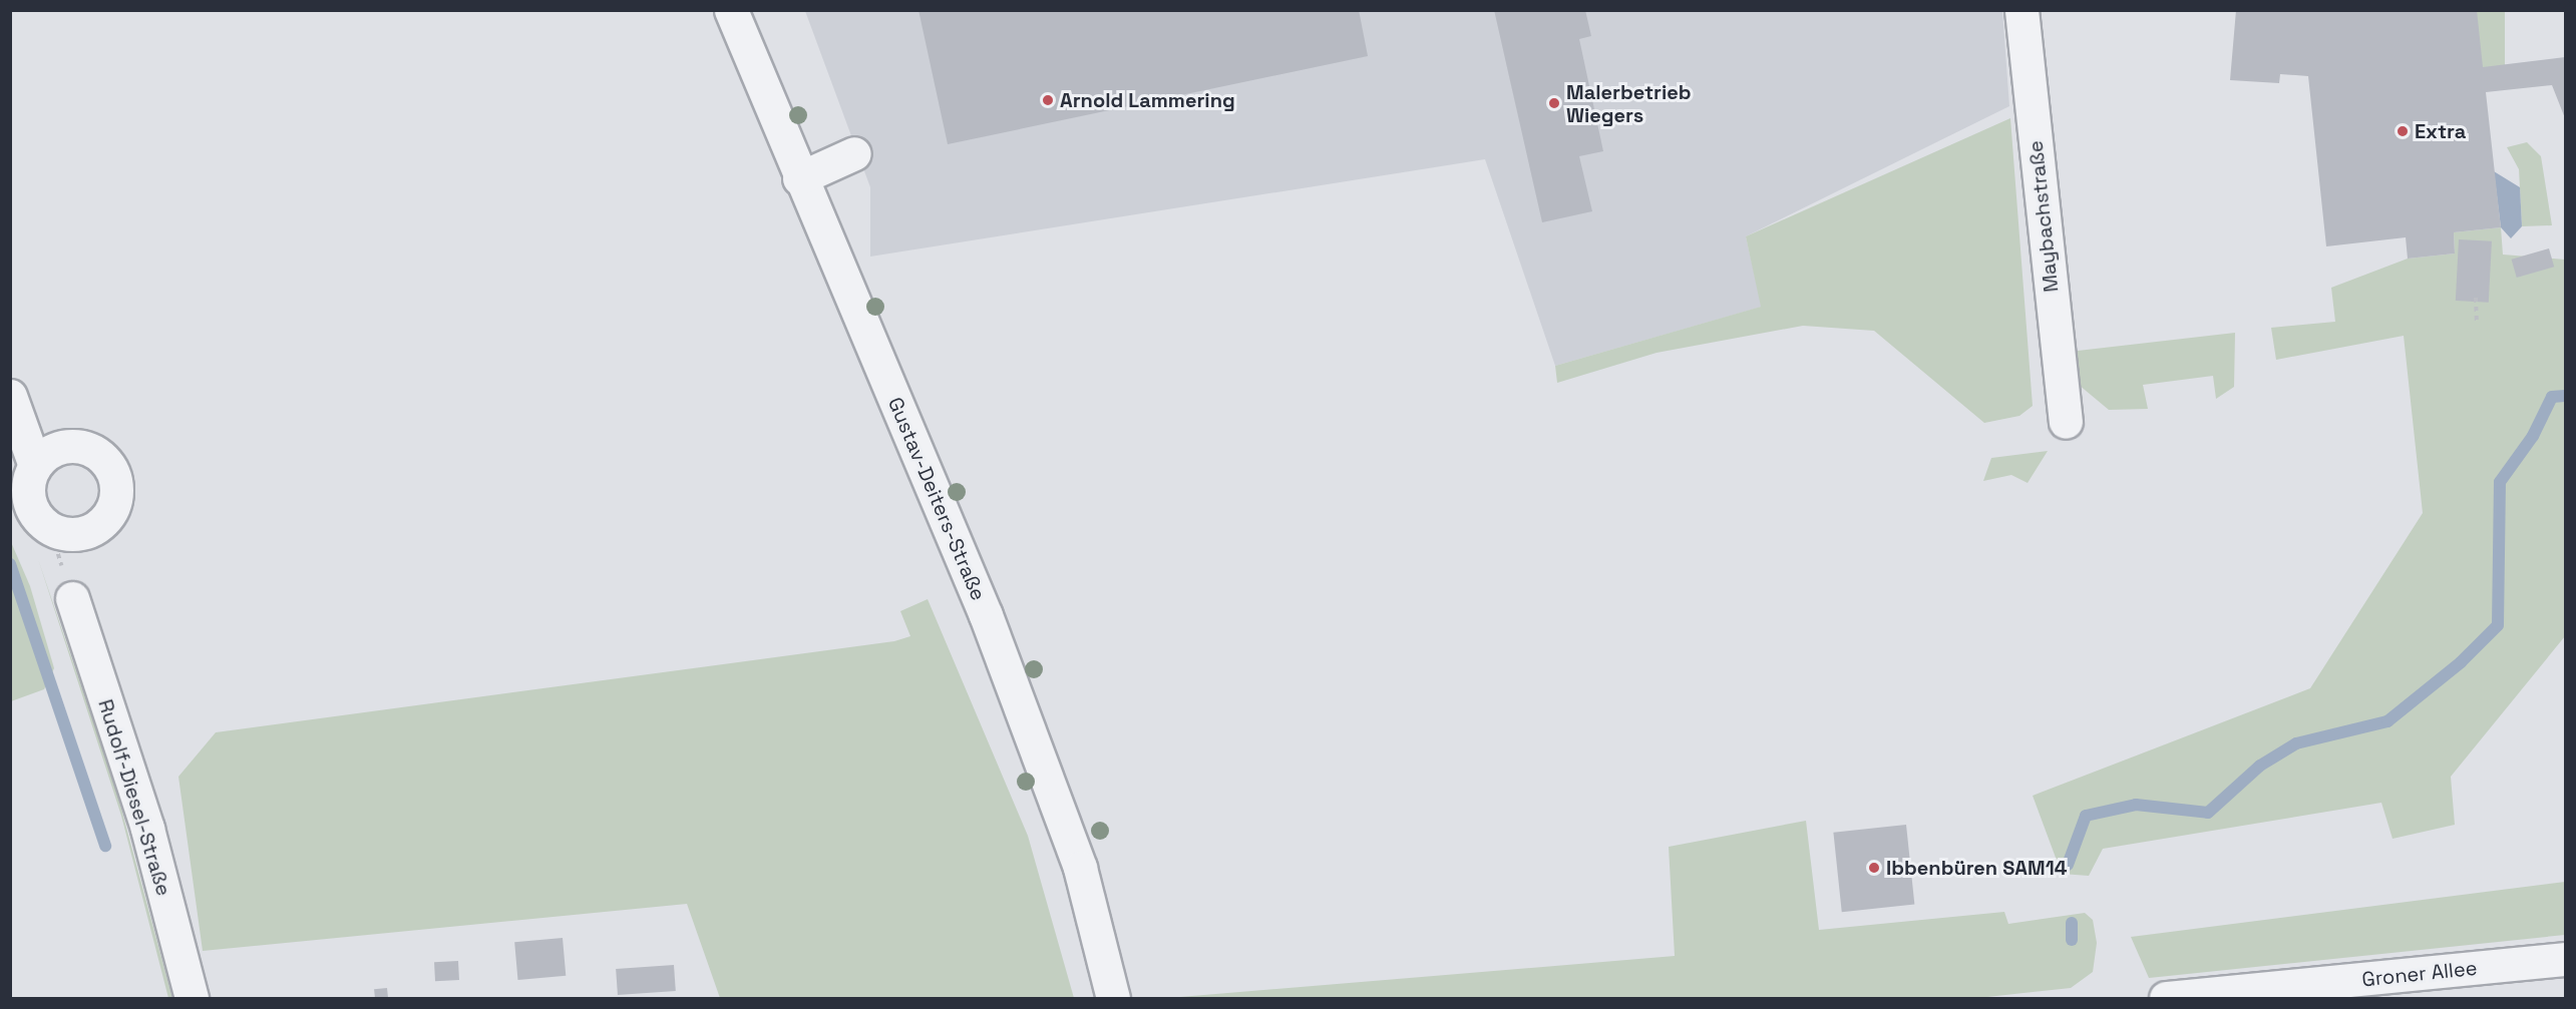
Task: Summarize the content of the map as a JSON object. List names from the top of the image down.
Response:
{
  "streets": {
    "street": [
      "Maybachstraße",
      "Gustav-Deiters-Straße",
      "Rudolf-Diesel-Straße",
      "Groner Allee"
    ]
  },
  "places": [
    "Arnold Lammering",
    "Malerbetrieb Wiegers",
    "Extra",
    "Ibbenbüren SAM14"
  ]
}
